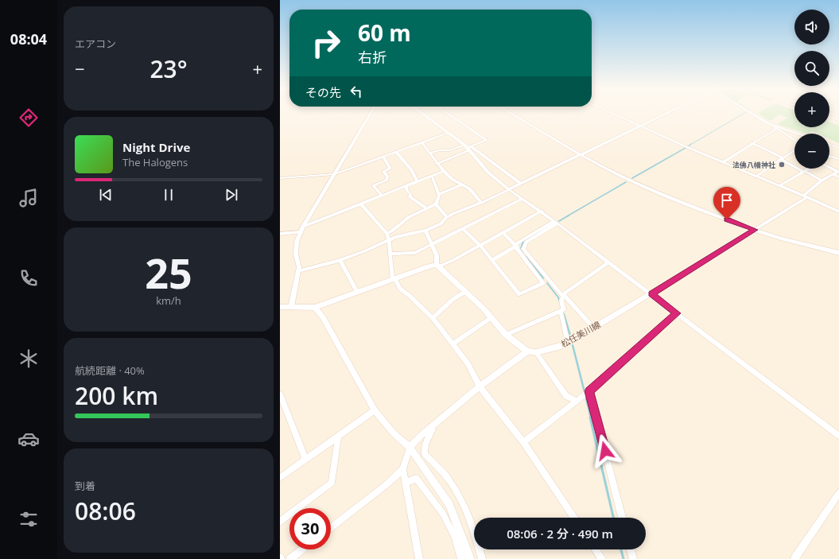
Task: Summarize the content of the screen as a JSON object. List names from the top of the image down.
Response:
{
  "streets": {
    "main road": ["松任美川線"]
  },
  "places": ["法佛八幡神社"],
  "page": {
    "tabs": "08:04",
    "tile": [
      "エアコン",
      ["25", "km/h"],
      ["航続距離 · 40%", "200 km"],
      ["到着", "08:06"]
    ],
    "map_buttons": ["+", "−"],
    "turn": ["60 m", "右折"],
    "heat": ["−", "23°", "+"],
    "then": "その先",
    "song": ["Night Drive", "The Halogens"],
    "limit": "30",
    "trip": "08:06 · 2 分 · 490 m"
  }
}
